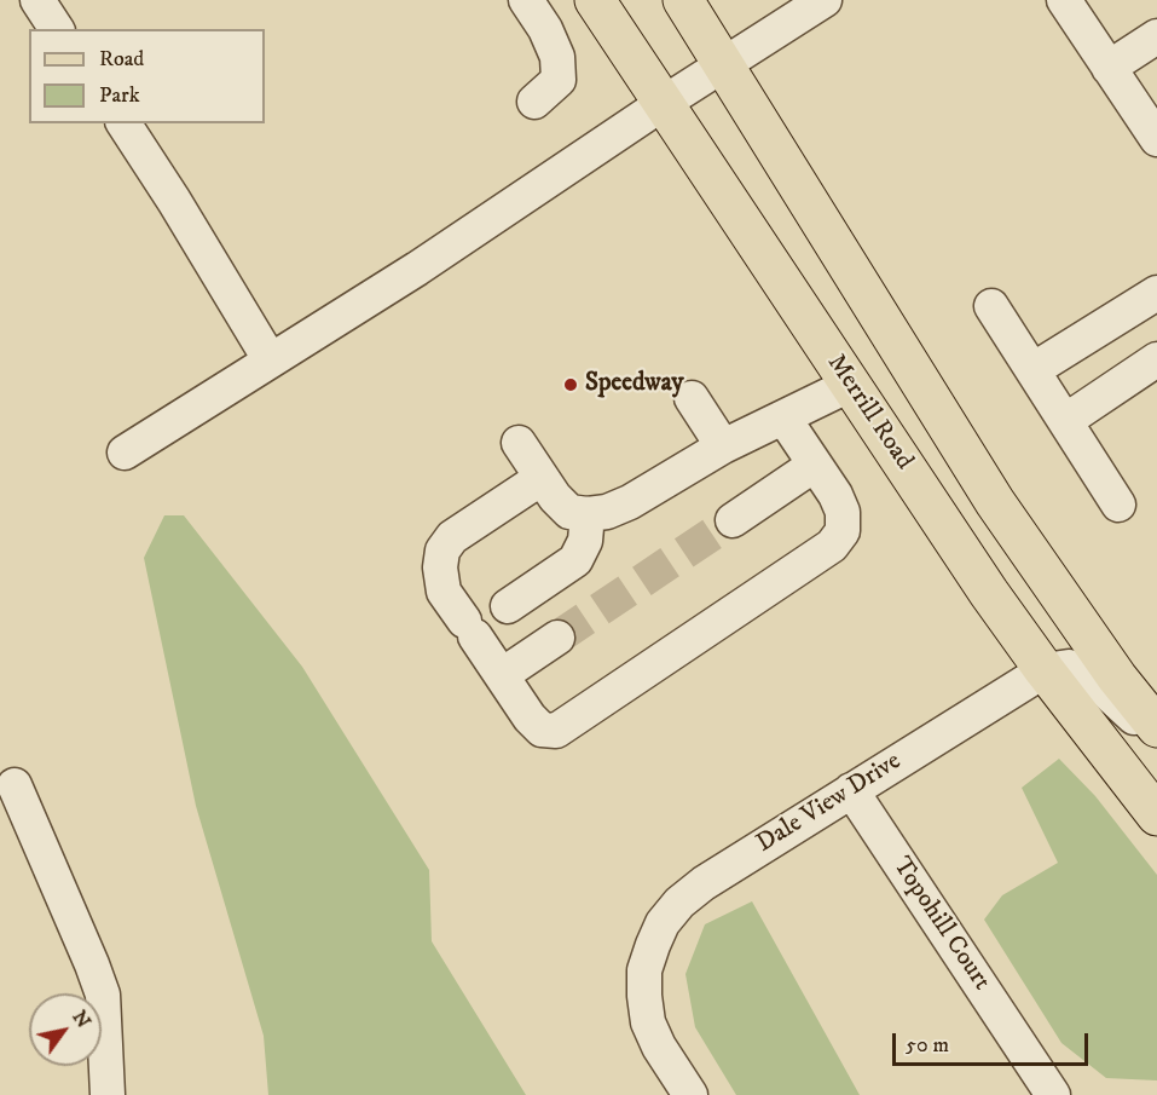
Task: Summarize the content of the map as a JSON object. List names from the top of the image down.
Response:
{
  "streets": {
    "main road": ["Merrill Road"],
    "street": ["Dale View Drive", "Topohill Court"]
  },
  "crossings": [
    ["Merrill Road", "Dale View Drive"],
    ["Dale View Drive", "Topohill Court"]
  ],
  "places": ["Speedway"],
  "legend": ["Road", "Park"],
  "scale_bar": "50 m",
  "north": "top right"
}
